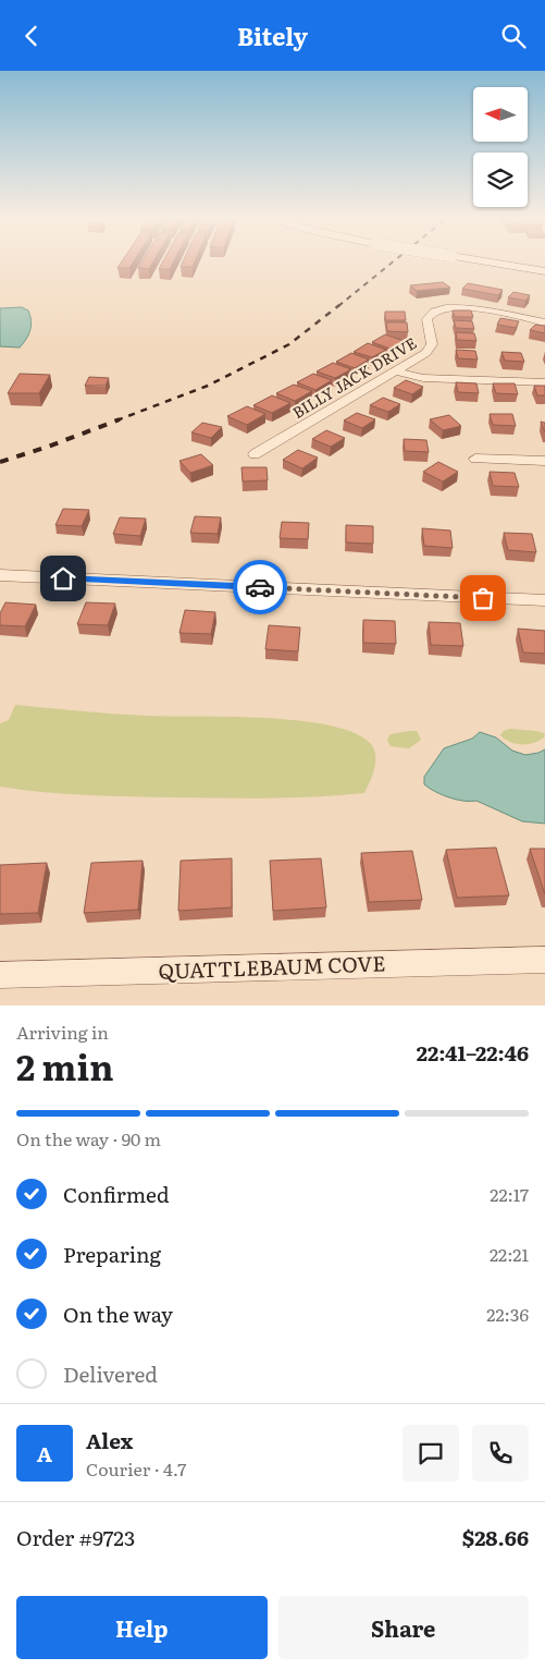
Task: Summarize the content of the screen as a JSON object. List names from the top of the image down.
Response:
{
  "streets": {
    "street": ["BILLY JACK DRIVE", "QUATTLEBAUM COVE"]
  },
  "north": "left",
  "page": {
    "header": "Bitely",
    "heading": ["2 min", "Arriving in", "22:41–22:46"],
    "panel": [
      "Alex",
      "Courier · 4.7",
      "Order #9723",
      "$28.66"
    ],
    "bar": "On the way · 90 m",
    "list": [
      ["Confirmed", "22:17"],
      ["Preparing", "22:21"],
      ["On the way", "22:36"],
      "Delivered"
    ],
    "round": "A",
    "buttons": ["Help", "Share"]
  }
}
